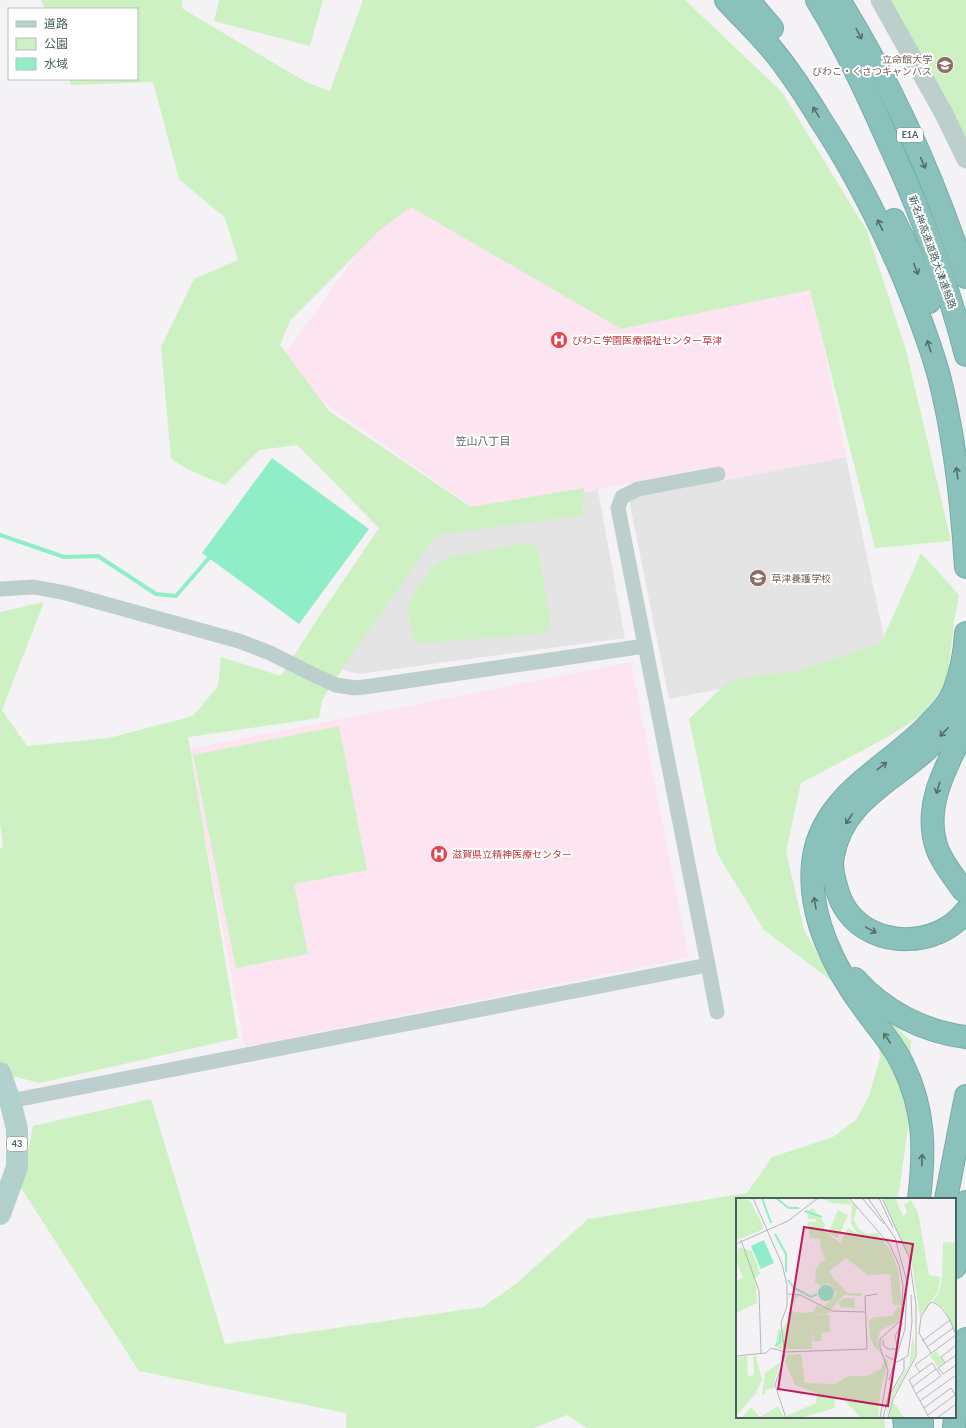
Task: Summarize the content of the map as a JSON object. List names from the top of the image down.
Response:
{
  "streets": {
    "highway": ["E1A", "新名神高速道路大津連絡路"],
    "main road": ["43"]
  },
  "districts": ["笠山八丁目"],
  "places": {
    "school or university": ["立命館大学 びわこ・くさつキャンパス", "草津養護学校"],
    "hospital": ["びわこ学園医療福祉センター草津", "滋賀県立精神医療センター"]
  },
  "legend": ["道路", "公園", "水域"]
}
